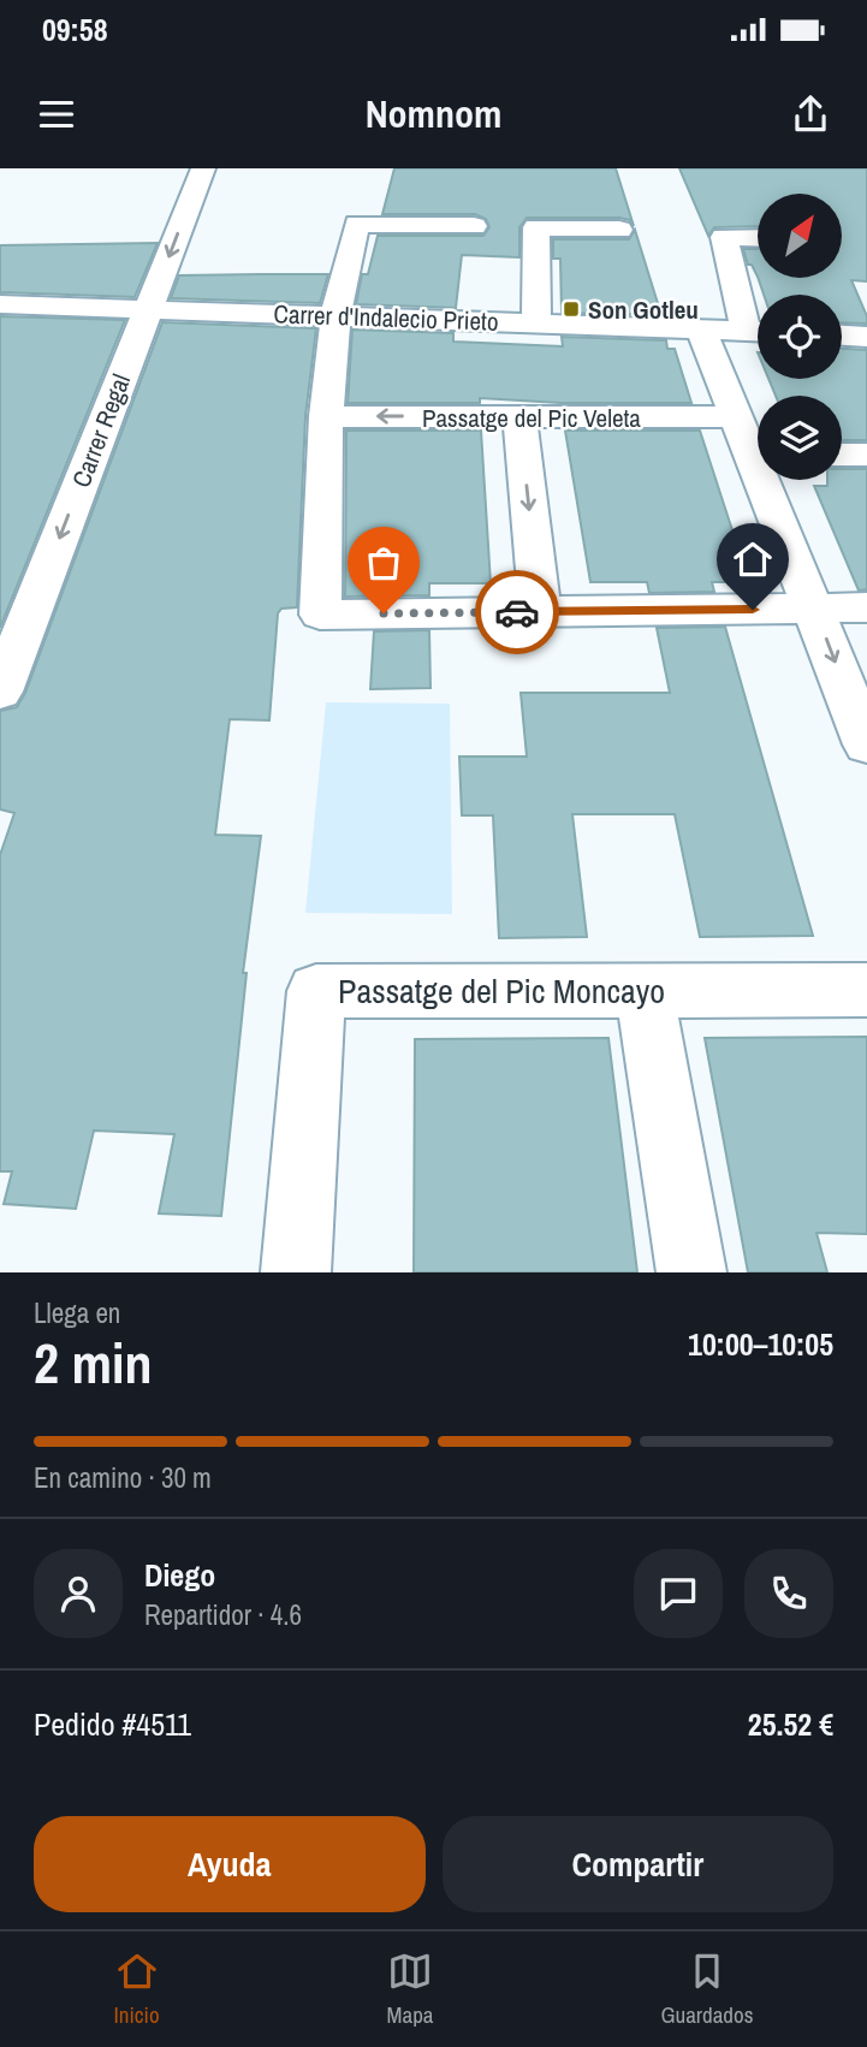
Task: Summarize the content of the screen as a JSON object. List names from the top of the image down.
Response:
{
  "streets": {
    "street": [
      "Carrer d'Indalecio Prieto",
      "Passatge del Pic Veleta",
      "Carrer Regal",
      "Passatge del Pic Moncayo"
    ]
  },
  "crossings": [
    ["Carrer d'Indalecio Prieto", "Carrer Regal"]
  ],
  "one_way": ["Passatge del Pic Veleta", "Carrer Regal"],
  "places": {
    "transit": ["Son Gotleu"]
  },
  "north": "top right",
  "page": {
    "status": "09:58",
    "header": "Nomnom",
    "heading": ["2 min", "Llega en", "10:00–10:05"],
    "panel": [
      "Diego",
      "Repartidor · 4.6",
      "Pedido #4511",
      "25.52 €"
    ],
    "bar": "En camino · 30 m",
    "buttons": ["Ayuda", "Compartir"],
    "tabs": ["Inicio", "Mapa", "Guardados"]
  }
}
